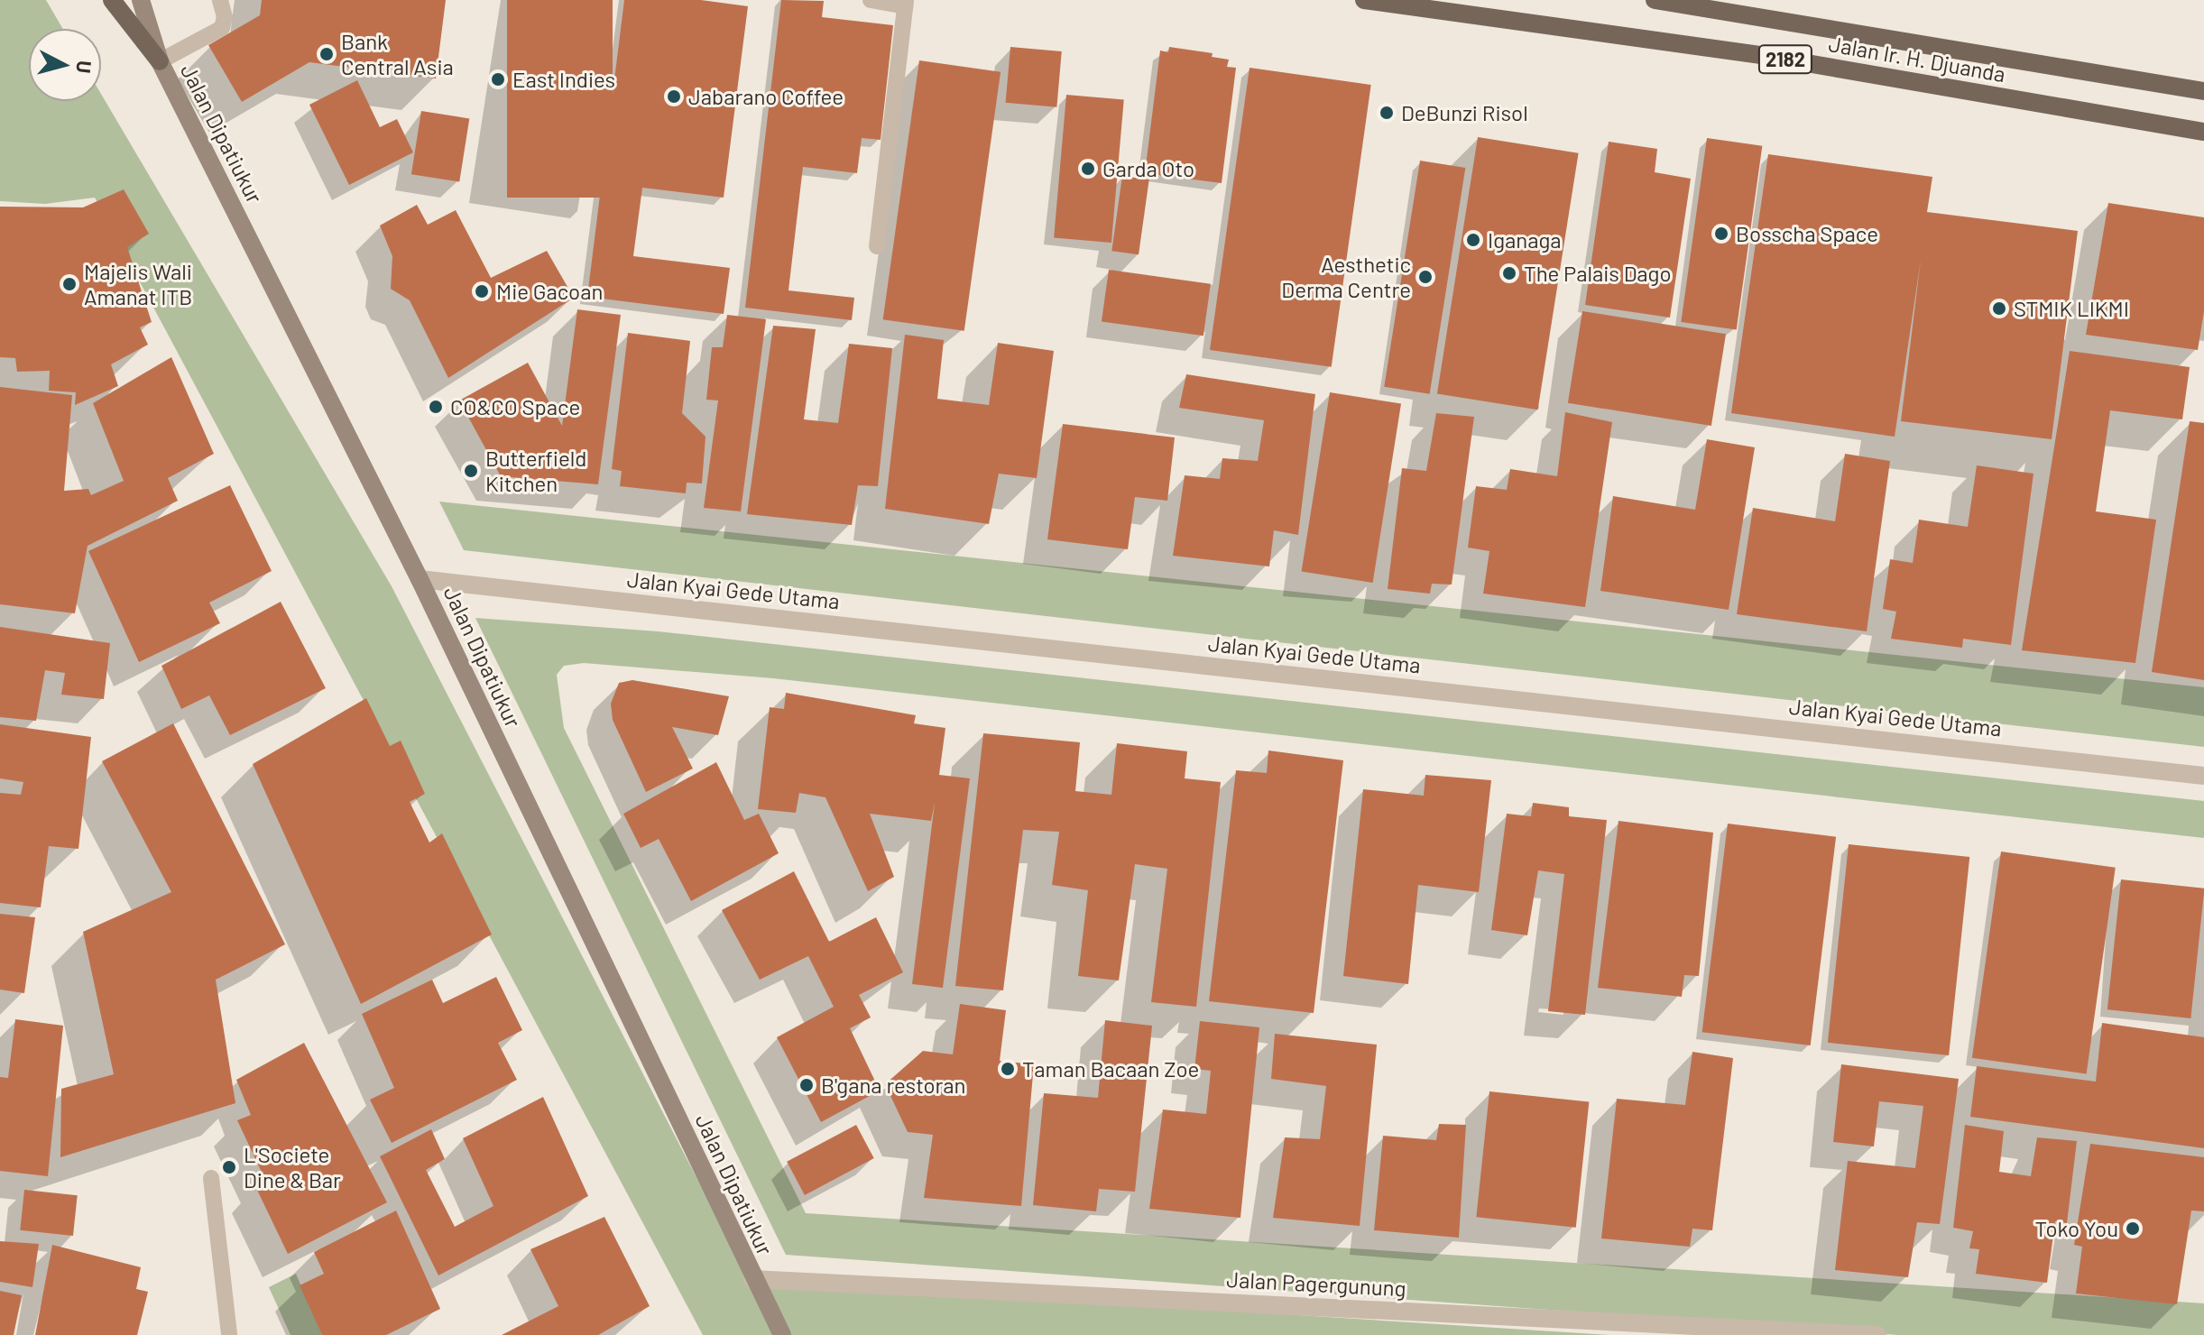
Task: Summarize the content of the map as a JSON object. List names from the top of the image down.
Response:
{
  "streets": {
    "main road": ["Jalan Ir. H. Djuanda", "2182", "Jalan Dipatiukur"],
    "street": ["Jalan Kyai Gede Utama", "Jalan Pagergunung"]
  },
  "crossings": [
    ["Jalan Dipatiukur", "Jalan Kyai Gede Utama"],
    ["Jalan Dipatiukur", "Jalan Pagergunung"]
  ],
  "places": [
    "Bank Central Asia",
    "East Indies",
    "Jabarano Coffee",
    "DeBunzi Risol",
    "Garda Oto",
    "Bosscha Space",
    "Iganaga",
    "The Palais Dago",
    "Aesthetic Derma Centre",
    "Majelis Wali Amanat ITB",
    "Mie Gacoan",
    "STMIK LIKMI",
    "CO&CO Space",
    "Butterfield Kitchen",
    "Taman Bacaan Zoe",
    "B'gana restoran",
    "L'Societe Dine & Bar",
    "Toko You"
  ],
  "north": "right"
}
